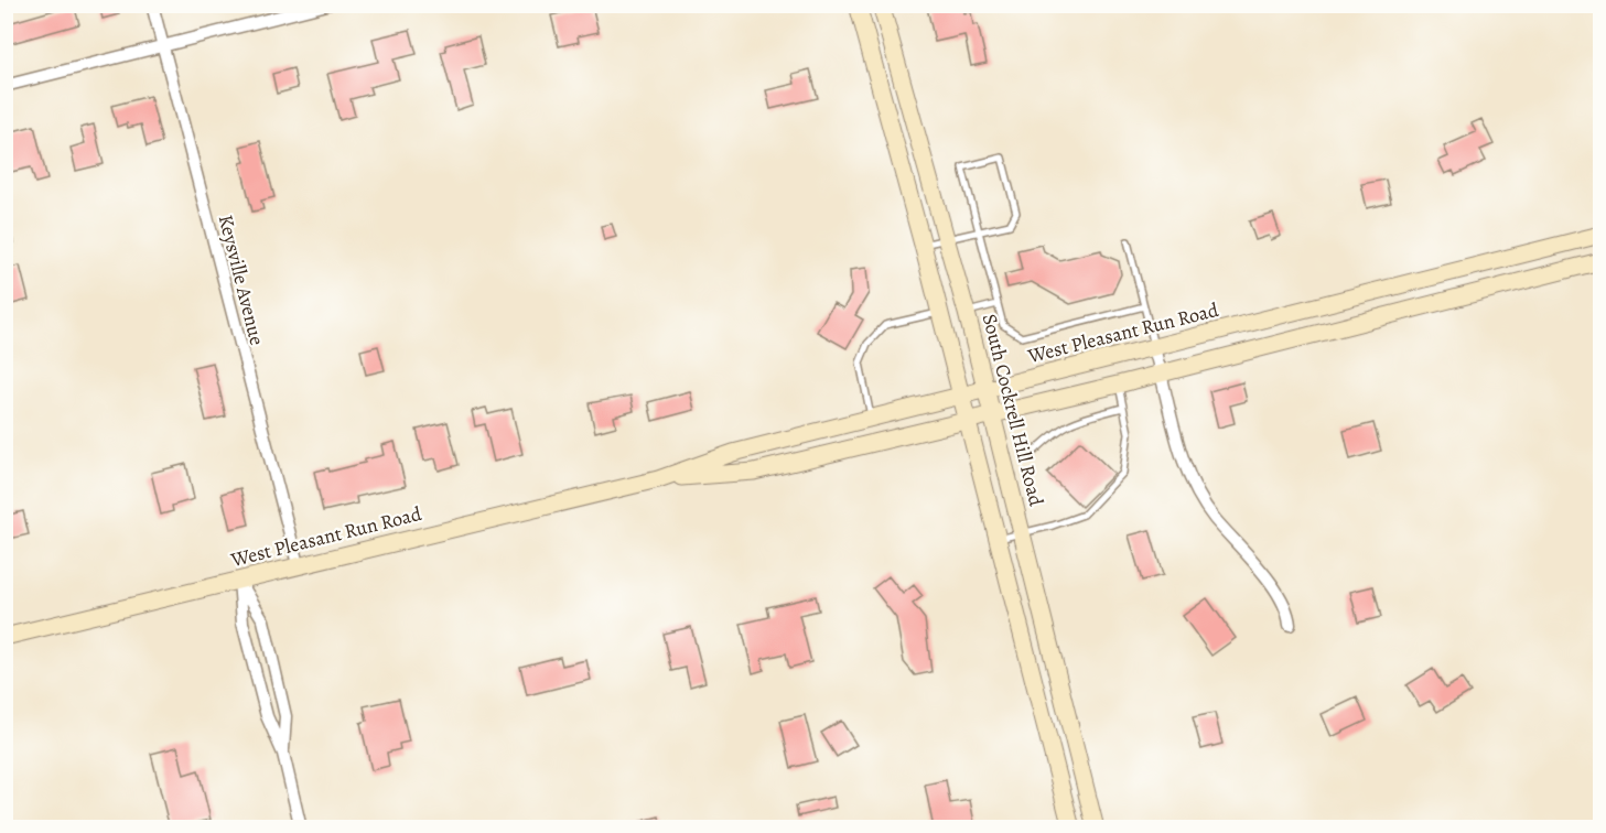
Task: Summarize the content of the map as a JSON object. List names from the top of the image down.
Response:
{
  "streets": {
    "main road": ["West Pleasant Run Road", "South Cockrell Hill Road"],
    "street": ["Keysville Avenue"]
  },
  "crossings": [
    ["Keysville Avenue", "West Pleasant Run Road"],
    ["West Pleasant Run Road", "South Cockrell Hill Road"]
  ]
}
